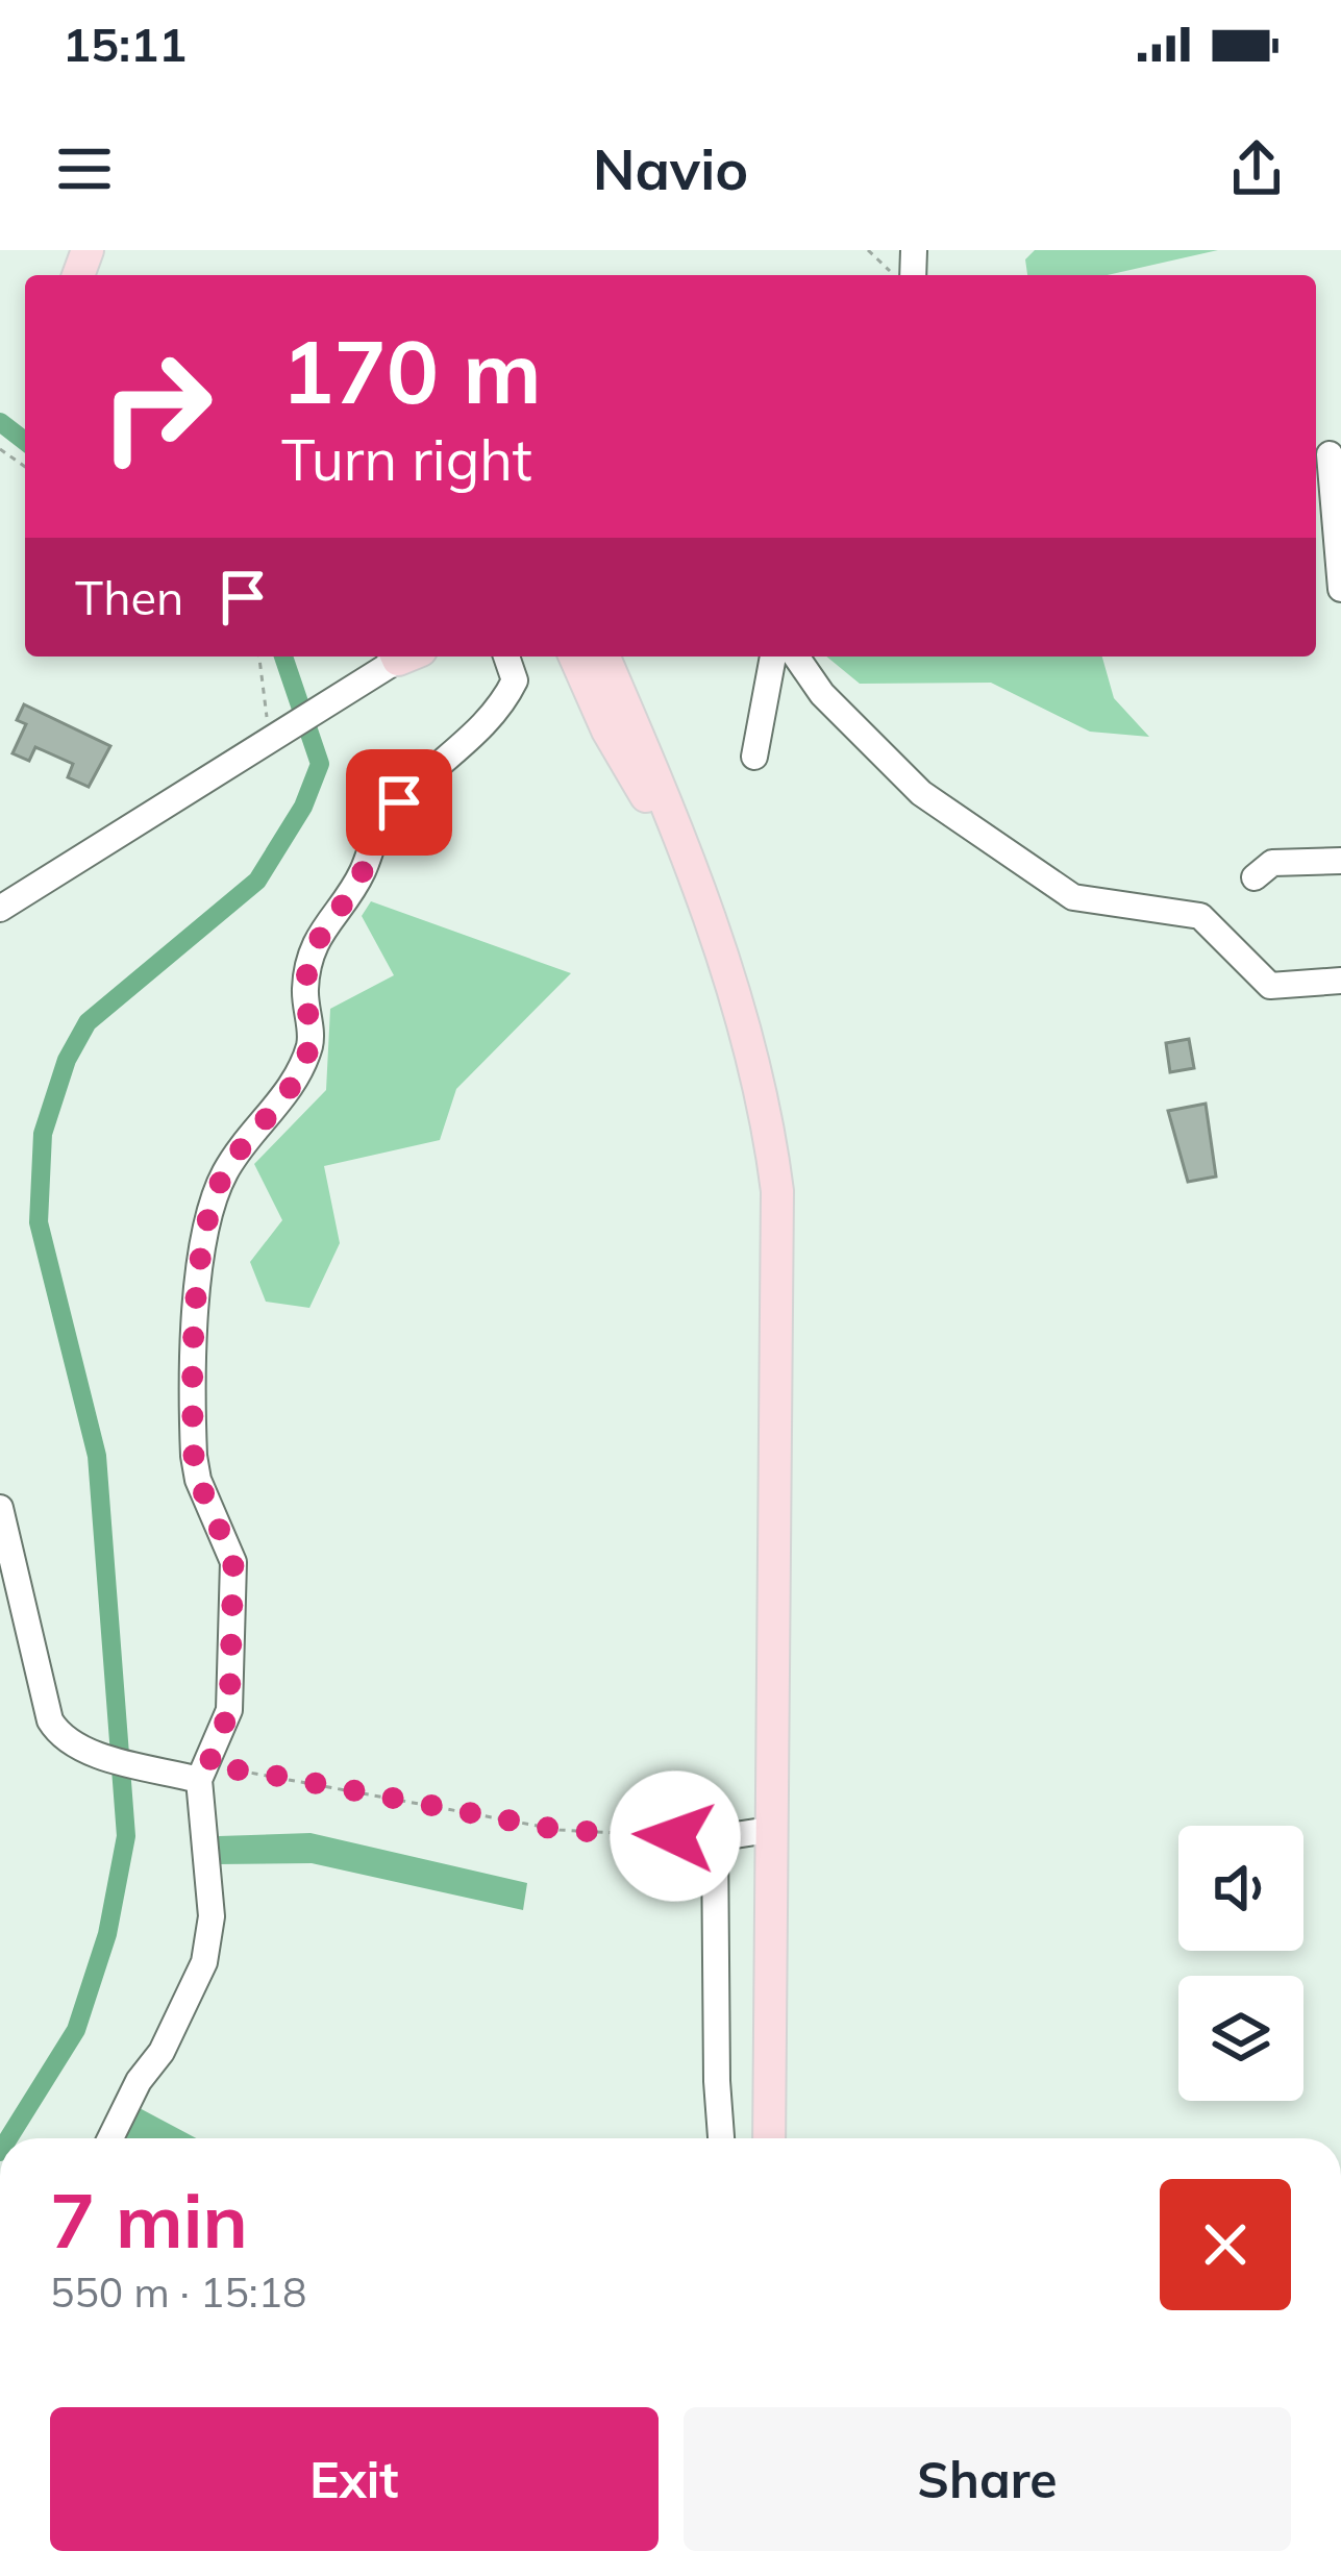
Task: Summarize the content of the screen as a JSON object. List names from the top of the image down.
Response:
{
  "page": {
    "status": "15:11",
    "header": "Navio",
    "turn": ["170 m", "Turn right"],
    "then": "Then",
    "heading": ["7 min", "550 m · 15:18"],
    "buttons": ["Exit", "Share"]
  }
}
